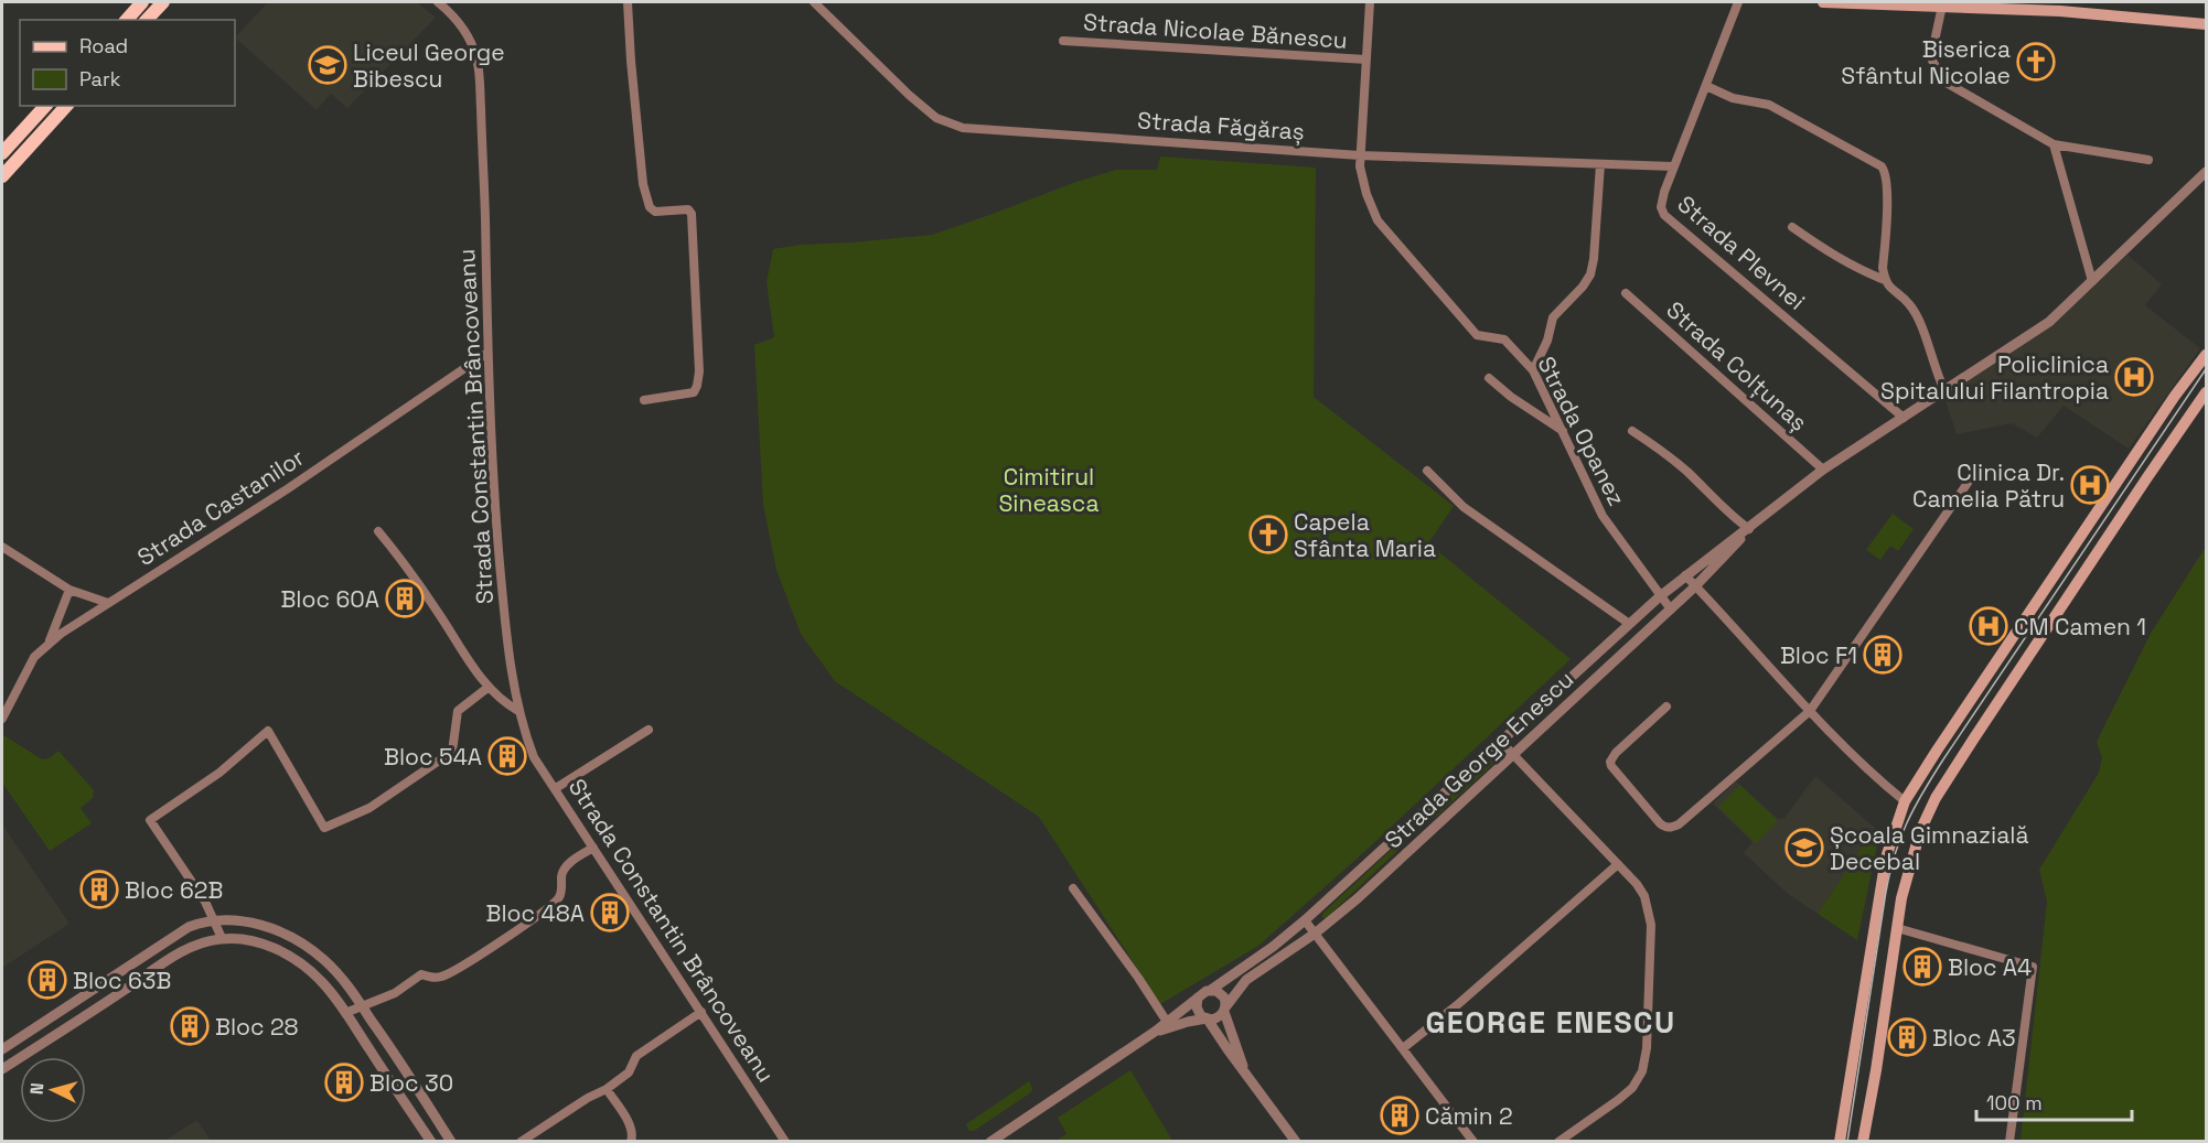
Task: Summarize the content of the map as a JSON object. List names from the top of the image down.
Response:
{
  "streets": {
    "street": [
      "Strada Nicolae Bănescu",
      "Strada Făgăraș",
      "Strada Plevnei",
      "Strada Colțunaș",
      "Strada Constantin Brâncoveanu",
      "Strada Opanez",
      "Strada Castanilor",
      "Strada George Enescu"
    ]
  },
  "crossings": [
    ["Strada Nicolae Bănescu", "Strada Opanez"],
    ["Strada Făgăraș", "Strada Plevnei"],
    ["Strada Făgăraș", "Strada Opanez"],
    ["Strada Plevnei", "Strada George Enescu"],
    ["Strada Colțunaș", "Strada George Enescu"],
    ["Strada Constantin Brâncoveanu", "Strada Castanilor"],
    ["Strada Opanez", "Strada George Enescu"]
  ],
  "districts": ["GEORGE ENESCU"],
  "parks": ["Cimitirul Sineasca"],
  "places": {
    "church": ["Biserica Sfântul Nicolae", "Capela Sfânta Maria"],
    "school or university": ["Liceul George Bibescu", "Școala Gimnazială Decebal"],
    "hospital": ["Policlinica Spitalului Filantropia", "Clinica Dr. Camelia Pătru", "CM Camen 1"],
    "building": [
      "Bloc 60A",
      "Bloc F1",
      "Bloc 54A",
      "Bloc 62B",
      "Bloc 48A",
      "Bloc A4",
      "Bloc 63B",
      "Bloc 28",
      "Bloc A3",
      "Bloc 30",
      "Cămin 2"
    ]
  },
  "legend": ["Road", "Park"],
  "scale_bar": "100 m",
  "north": "left"
}
